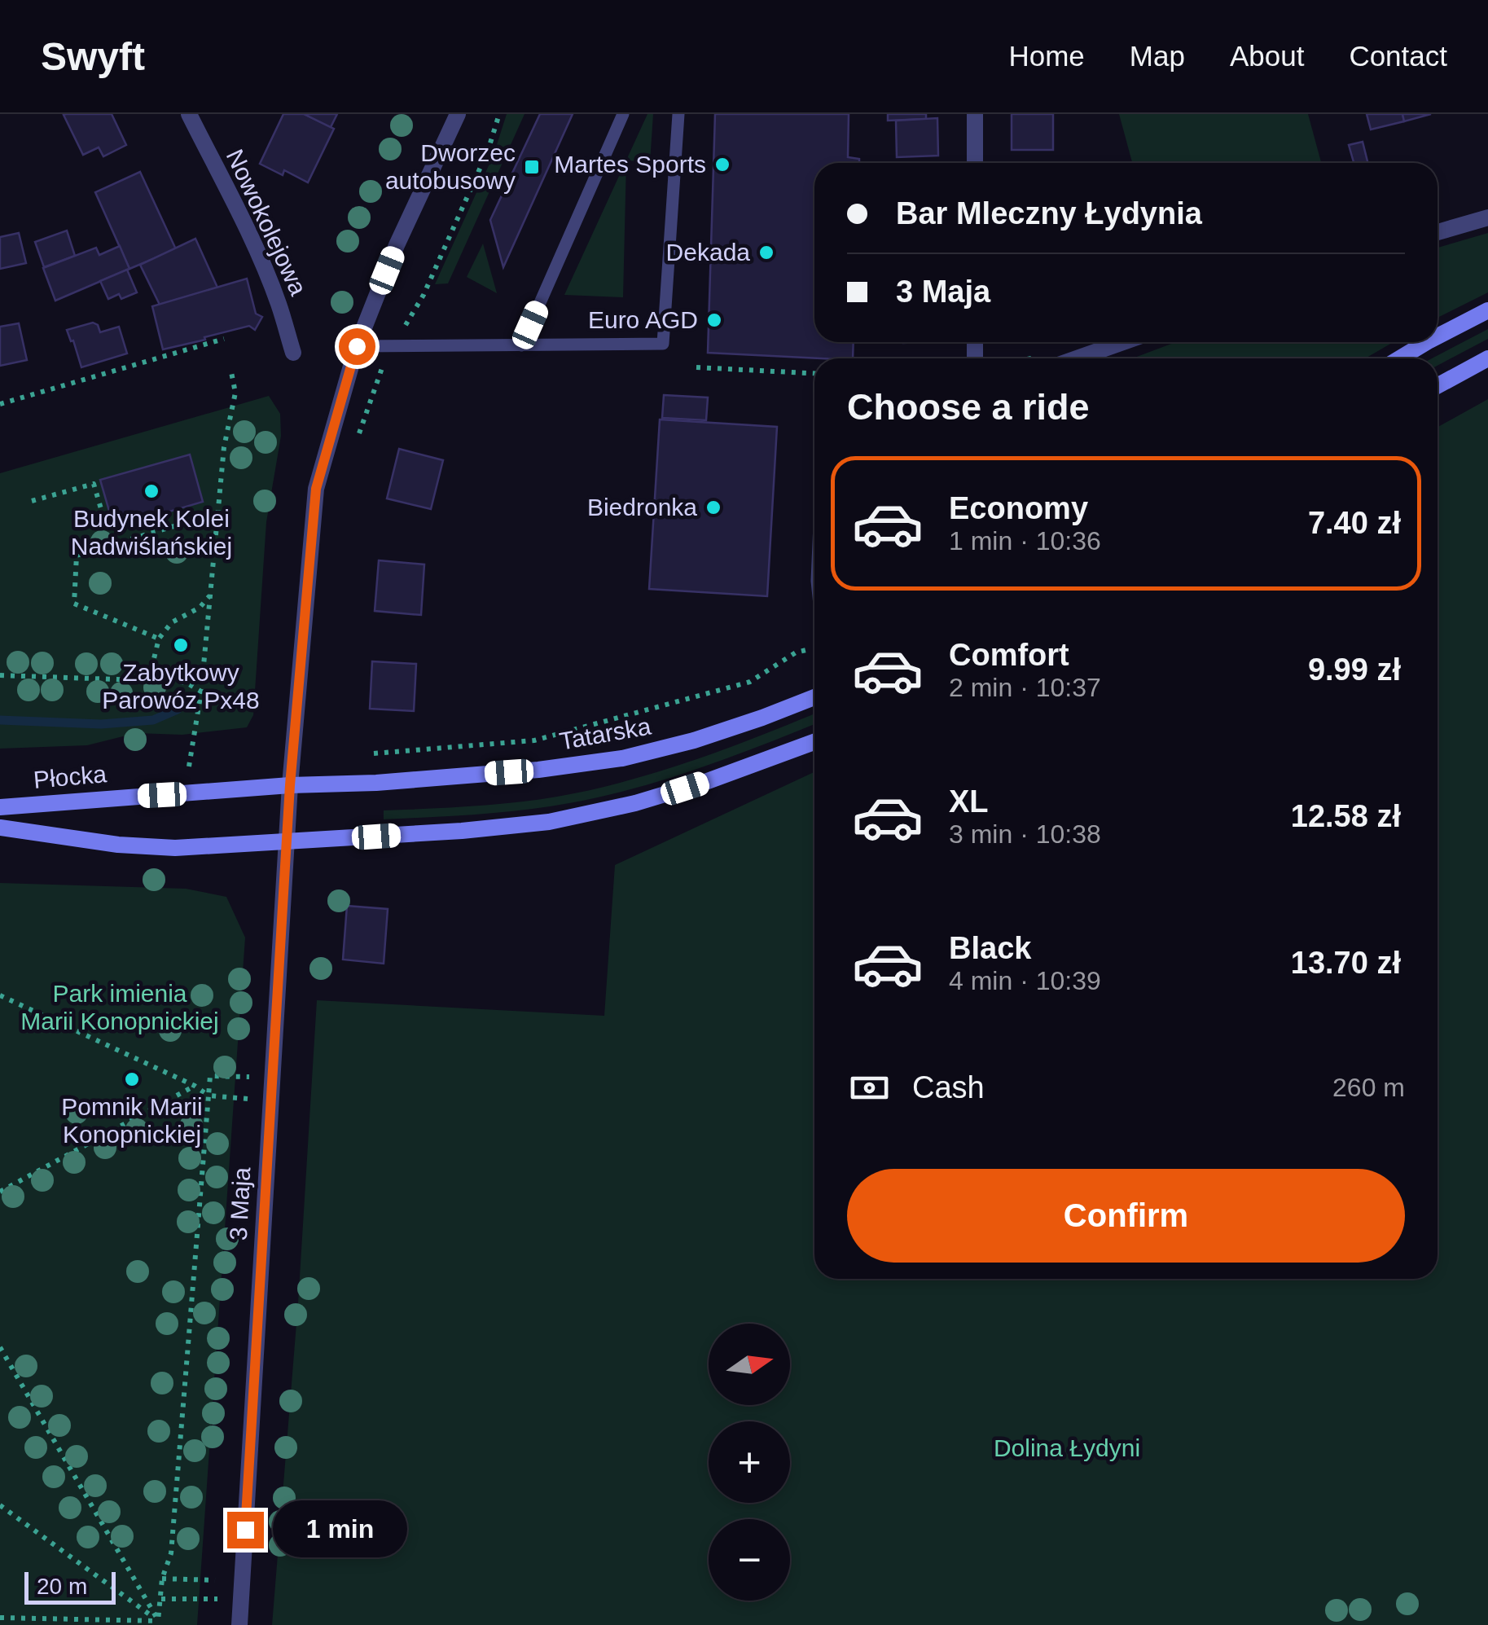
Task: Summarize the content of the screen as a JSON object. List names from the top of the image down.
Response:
{
  "streets": {
    "main road": ["Tatarska", "Płocka"],
    "street": ["Nowokolejowa", "3 Maja"]
  },
  "crossings": [
    ["Tatarska", "Płocka"],
    ["Tatarska", "3 Maja"],
    ["Płocka", "3 Maja"]
  ],
  "parks": ["Park imienia Marii Konopnickiej", "Dolina Łydyni"],
  "places": {
    "other": [
      "Martes Sports",
      "Dekada",
      "Euro AGD",
      "Budynek Kolei Nadwiślańskiej",
      "Biedronka",
      "Zabytkowy Parowóz Px48",
      "Pomnik Marii Konopnickiej"
    ],
    "transit": ["Dworzec autobusowy"]
  },
  "scale_bar": "20 m",
  "north": "right",
  "page": {
    "header": "Swyft",
    "nav": [
      "Home",
      "Map",
      "About",
      "Contact"
    ],
    "banner": ["Bar Mleczny Łydynia", "3 Maja"],
    "heading": "Choose a ride",
    "list": [
      {
        "name": "Economy",
        "note": "1 min · 10:36",
        "value": "7.40 zł"
      },
      {
        "name": "Comfort",
        "note": "2 min · 10:37",
        "value": "9.99 zł"
      },
      {
        "name": "XL",
        "note": "3 min · 10:38",
        "value": "12.58 zł"
      },
      {
        "name": "Black",
        "note": "4 min · 10:39",
        "value": "13.70 zł"
      }
    ],
    "pay": ["Cash", "260 m"],
    "buttons": "Confirm",
    "map_buttons": ["+", "−"],
    "bubble": "1 min",
    "scale": "20 m"
  }
}
